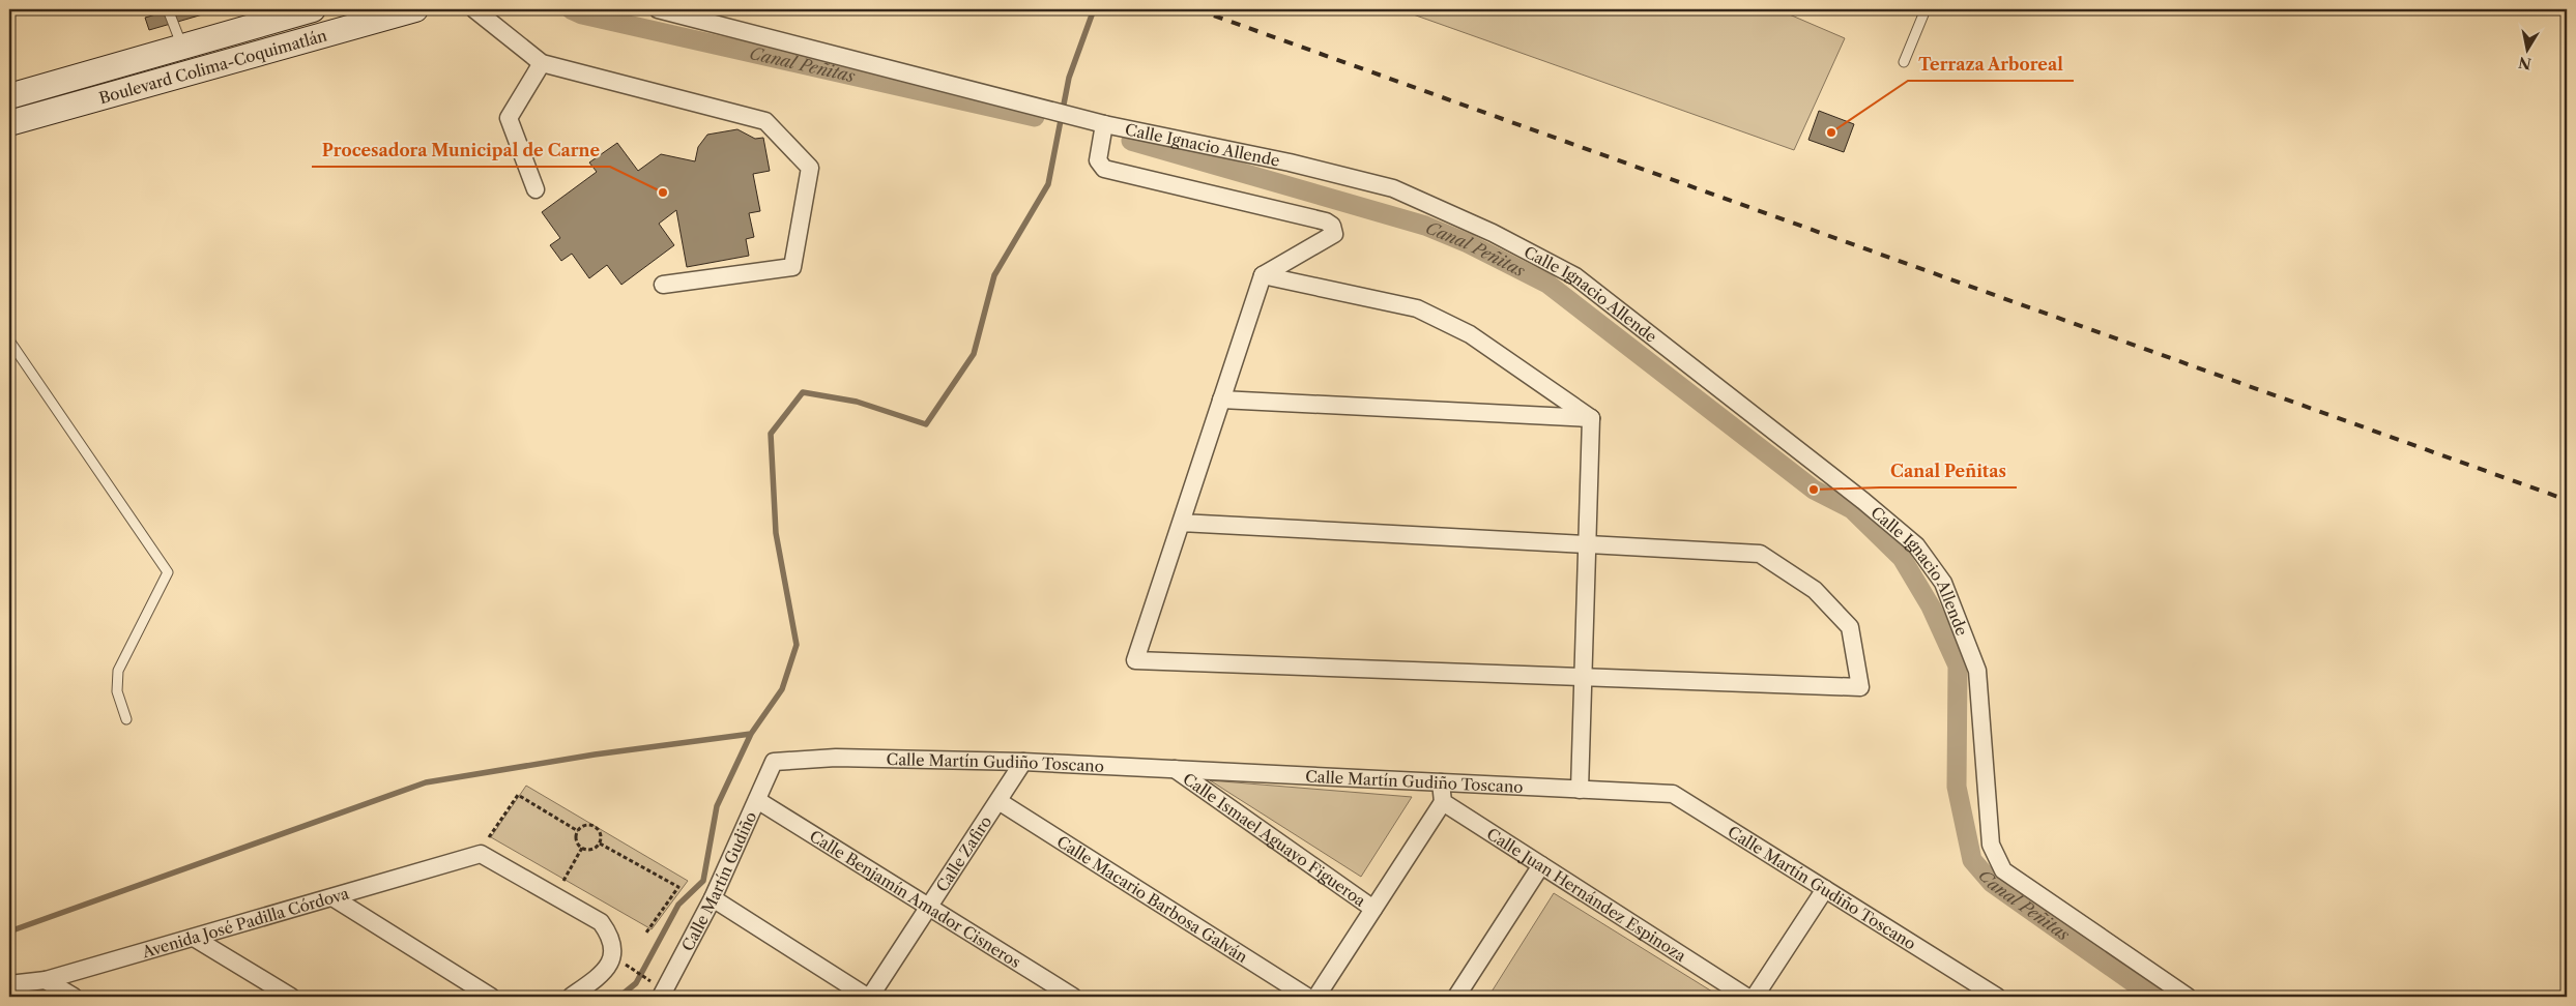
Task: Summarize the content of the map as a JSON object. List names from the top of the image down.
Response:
{
  "streets": {
    "main road": ["Boulevard Colima-Coquimatlán"],
    "street": [
      "Calle Ignacio Allende",
      "Calle Martín Gudiño Toscano",
      "Calle Ismael Aguayo Figueroa",
      "Calle Zafiro",
      "Calle Martín Gudiño",
      "Calle Juan Hernández Espinoza",
      "Calle Benjamín Amador Cisneros",
      "Calle Macario Barbosa Galván",
      "Avenida José Padilla Córdova"
    ]
  },
  "crossings": [
    ["Calle Martín Gudiño Toscano", "Calle Ismael Aguayo Figueroa"],
    ["Calle Martín Gudiño Toscano", "Calle Zafiro"],
    ["Calle Martín Gudiño Toscano", "Calle Martín Gudiño"],
    ["Calle Zafiro", "Calle Benjamín Amador Cisneros"],
    ["Calle Zafiro", "Calle Macario Barbosa Galván"],
    ["Calle Martín Gudiño", "Calle Benjamín Amador Cisneros"]
  ],
  "water": ["Canal Peñitas"],
  "places": ["Terraza Arboreal", "Procesadora Municipal de Carne", "Canal Peñitas"],
  "north": "bottom"
}
